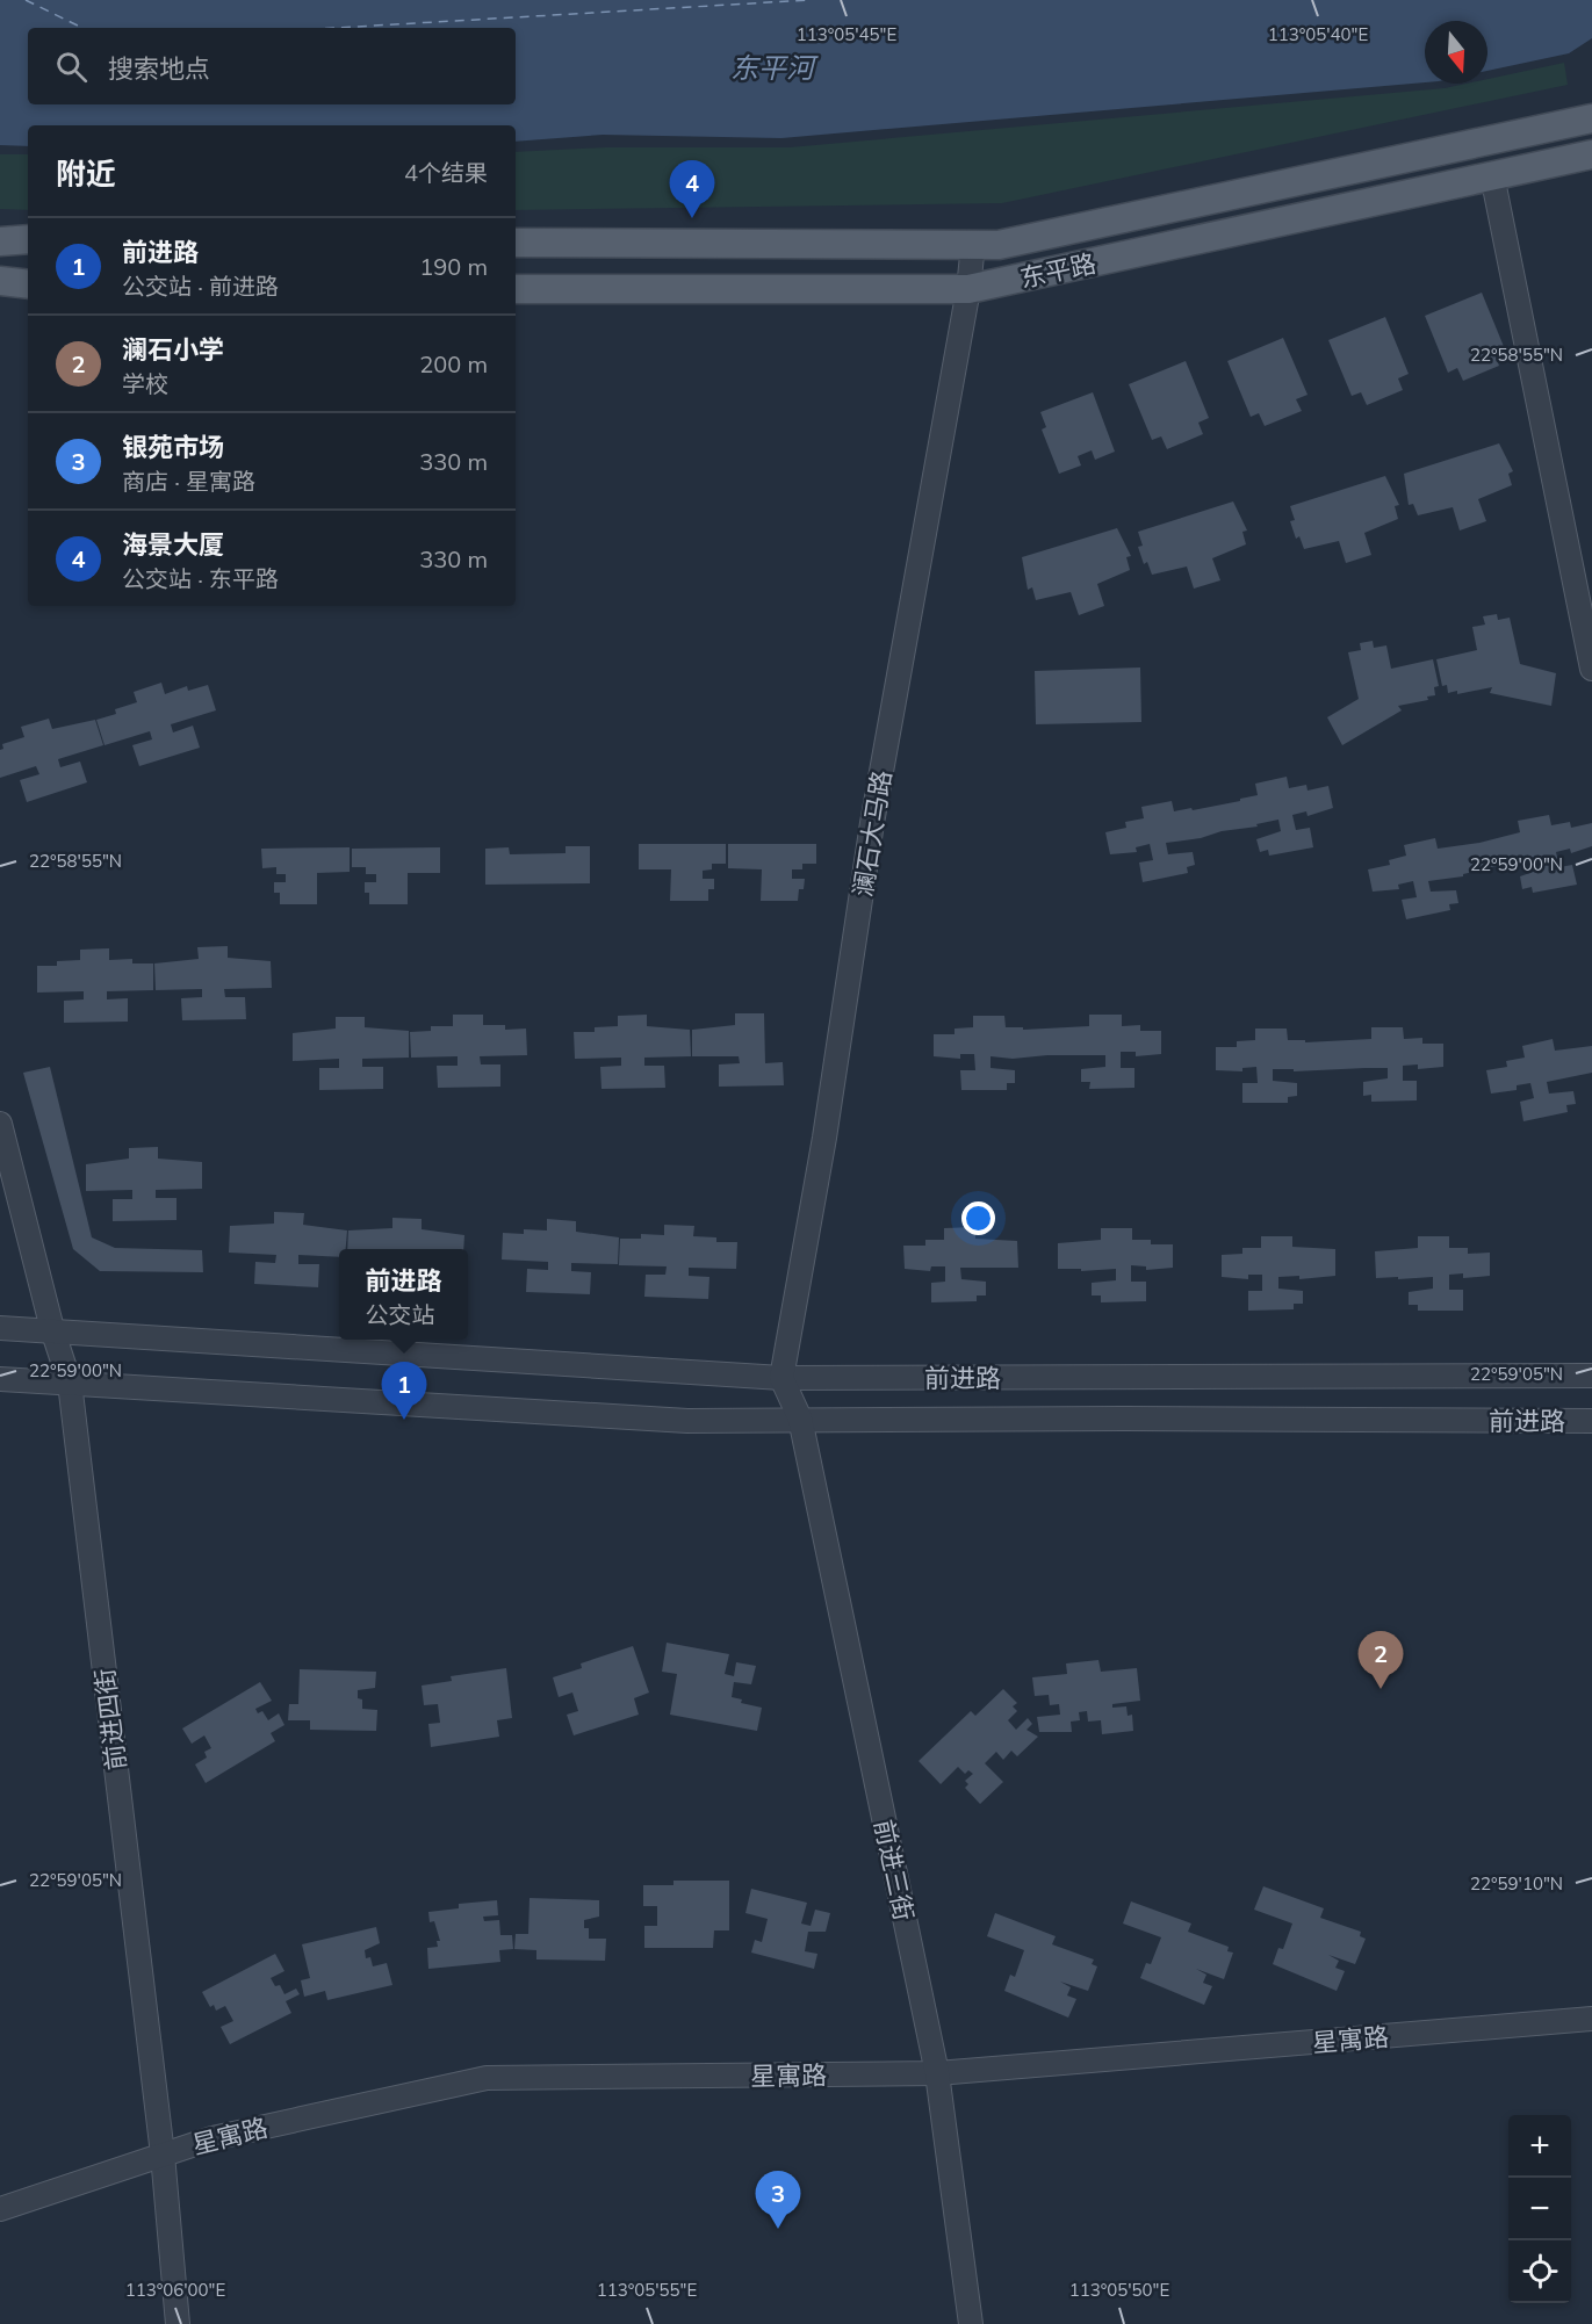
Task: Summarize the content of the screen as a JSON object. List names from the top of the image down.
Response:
{
  "streets": {
    "main road": ["东平路"],
    "street": [
      "澜石大马路",
      "前进路",
      "前进四街",
      "前进三街",
      "星寓路"
    ]
  },
  "crossings": [
    ["东平路", "澜石大马路"],
    ["澜石大马路", "前进路"],
    ["前进路", "前进四街"],
    ["前进路", "前进三街"],
    ["前进四街", "星寓路"],
    ["前进三街", "星寓路"]
  ],
  "water": ["东平河"],
  "north": "bottom",
  "page": {
    "search": "搜索地点",
    "heading": ["附近", "4个结果"],
    "pins": [
      "4",
      "1",
      "2",
      "3"
    ],
    "list": [
      {
        "mark": "1",
        "name": "前进路",
        "note": "公交站 · 前进路",
        "value": "190 m"
      },
      {
        "mark": "2",
        "name": "澜石小学",
        "note": "学校",
        "value": "200 m"
      },
      {
        "mark": "3",
        "name": "银苑市场",
        "note": "商店 · 星寓路",
        "value": "330 m"
      },
      {
        "mark": "4",
        "name": "海景大厦",
        "note": "公交站 · 东平路",
        "value": "330 m"
      }
    ],
    "popup": ["前进路", "公交站"],
    "map_buttons": ["+", "−"]
  },
  "coordinates": [
    "113°05'45\"E",
    "113°05'40\"E",
    "22°58'55\"N",
    "22°59'00\"N",
    "22°59'05\"N",
    "22°59'10\"N",
    "113°06'00\"E",
    "113°05'55\"E",
    "113°05'50\"E"
  ]
}
